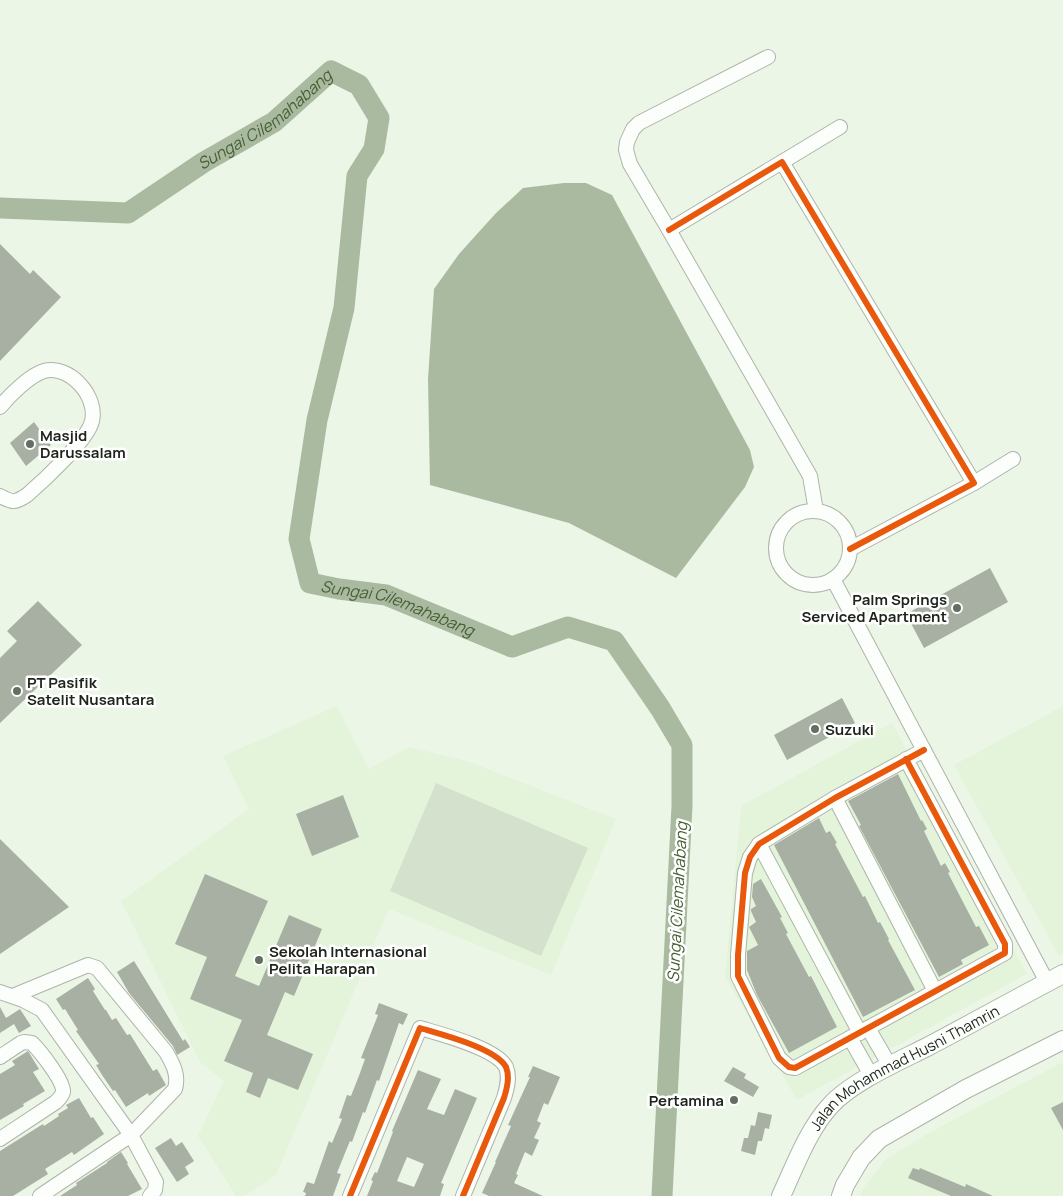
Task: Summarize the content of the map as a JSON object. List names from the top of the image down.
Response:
{
  "streets": {
    "street": ["Jalan Mohammad Husni Thamrin"]
  },
  "water": ["Sungai Cilemahabang"],
  "places": [
    "Masjid Darussalam",
    "Palm Springs Serviced Apartment",
    "PT Pasifik Satelit Nusantara",
    "Suzuki",
    "Sekolah Internasional Pelita Harapan",
    "Pertamina"
  ]
}
